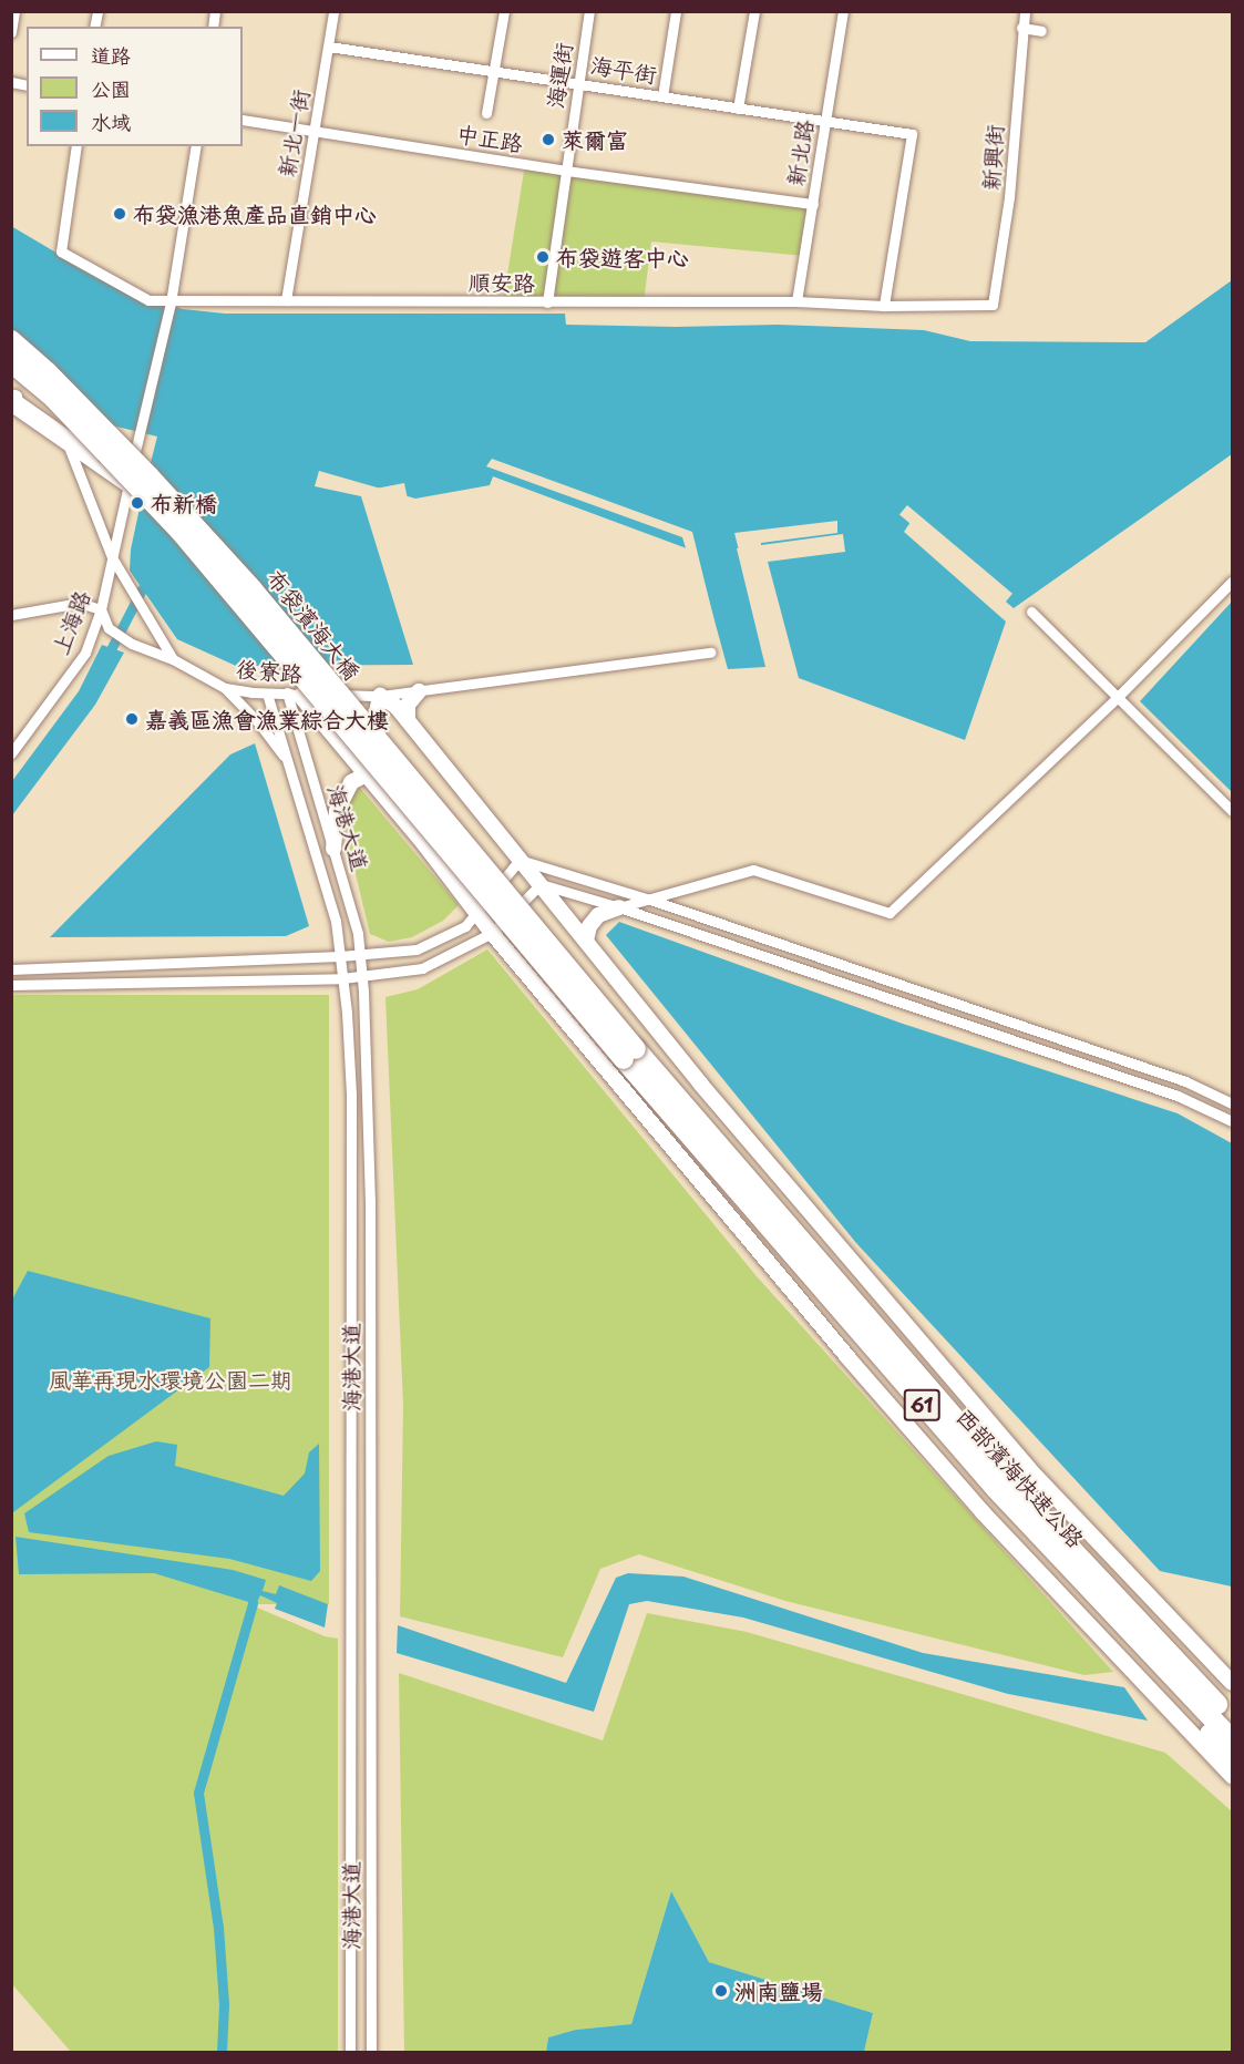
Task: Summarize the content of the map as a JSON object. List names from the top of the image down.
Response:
{
  "streets": {
    "highway": ["布袋濱海大橋", "61", "西部濱海快速公路"],
    "street": [
      "海平街",
      "海運街",
      "新北一街",
      "中正路",
      "新北路",
      "新興街",
      "順安路",
      "上海路",
      "後寮路",
      "海港大道"
    ]
  },
  "crossings": [
    ["海平街", "海運街"],
    ["海平街", "新北一街"],
    ["海平街", "新北路"],
    ["海平街", "順安路"],
    ["海運街", "中正路"],
    ["海運街", "順安路"],
    ["新北一街", "中正路"],
    ["新北一街", "順安路"],
    ["中正路", "新北路"],
    ["新北路", "順安路"],
    ["新興街", "順安路"],
    ["順安路", "上海路"],
    ["上海路", "後寮路"],
    ["布袋濱海大橋", "西部濱海快速公路"],
    ["後寮路", "海港大道"]
  ],
  "parks": ["風華再現水環境公園二期"],
  "places": [
    "萊爾富",
    "布袋漁港魚產品直銷中心",
    "布袋遊客中心",
    "布新橋",
    "嘉義區漁會漁業綜合大樓",
    "洲南鹽場"
  ],
  "legend": ["道路", "公園", "水域"]
}
